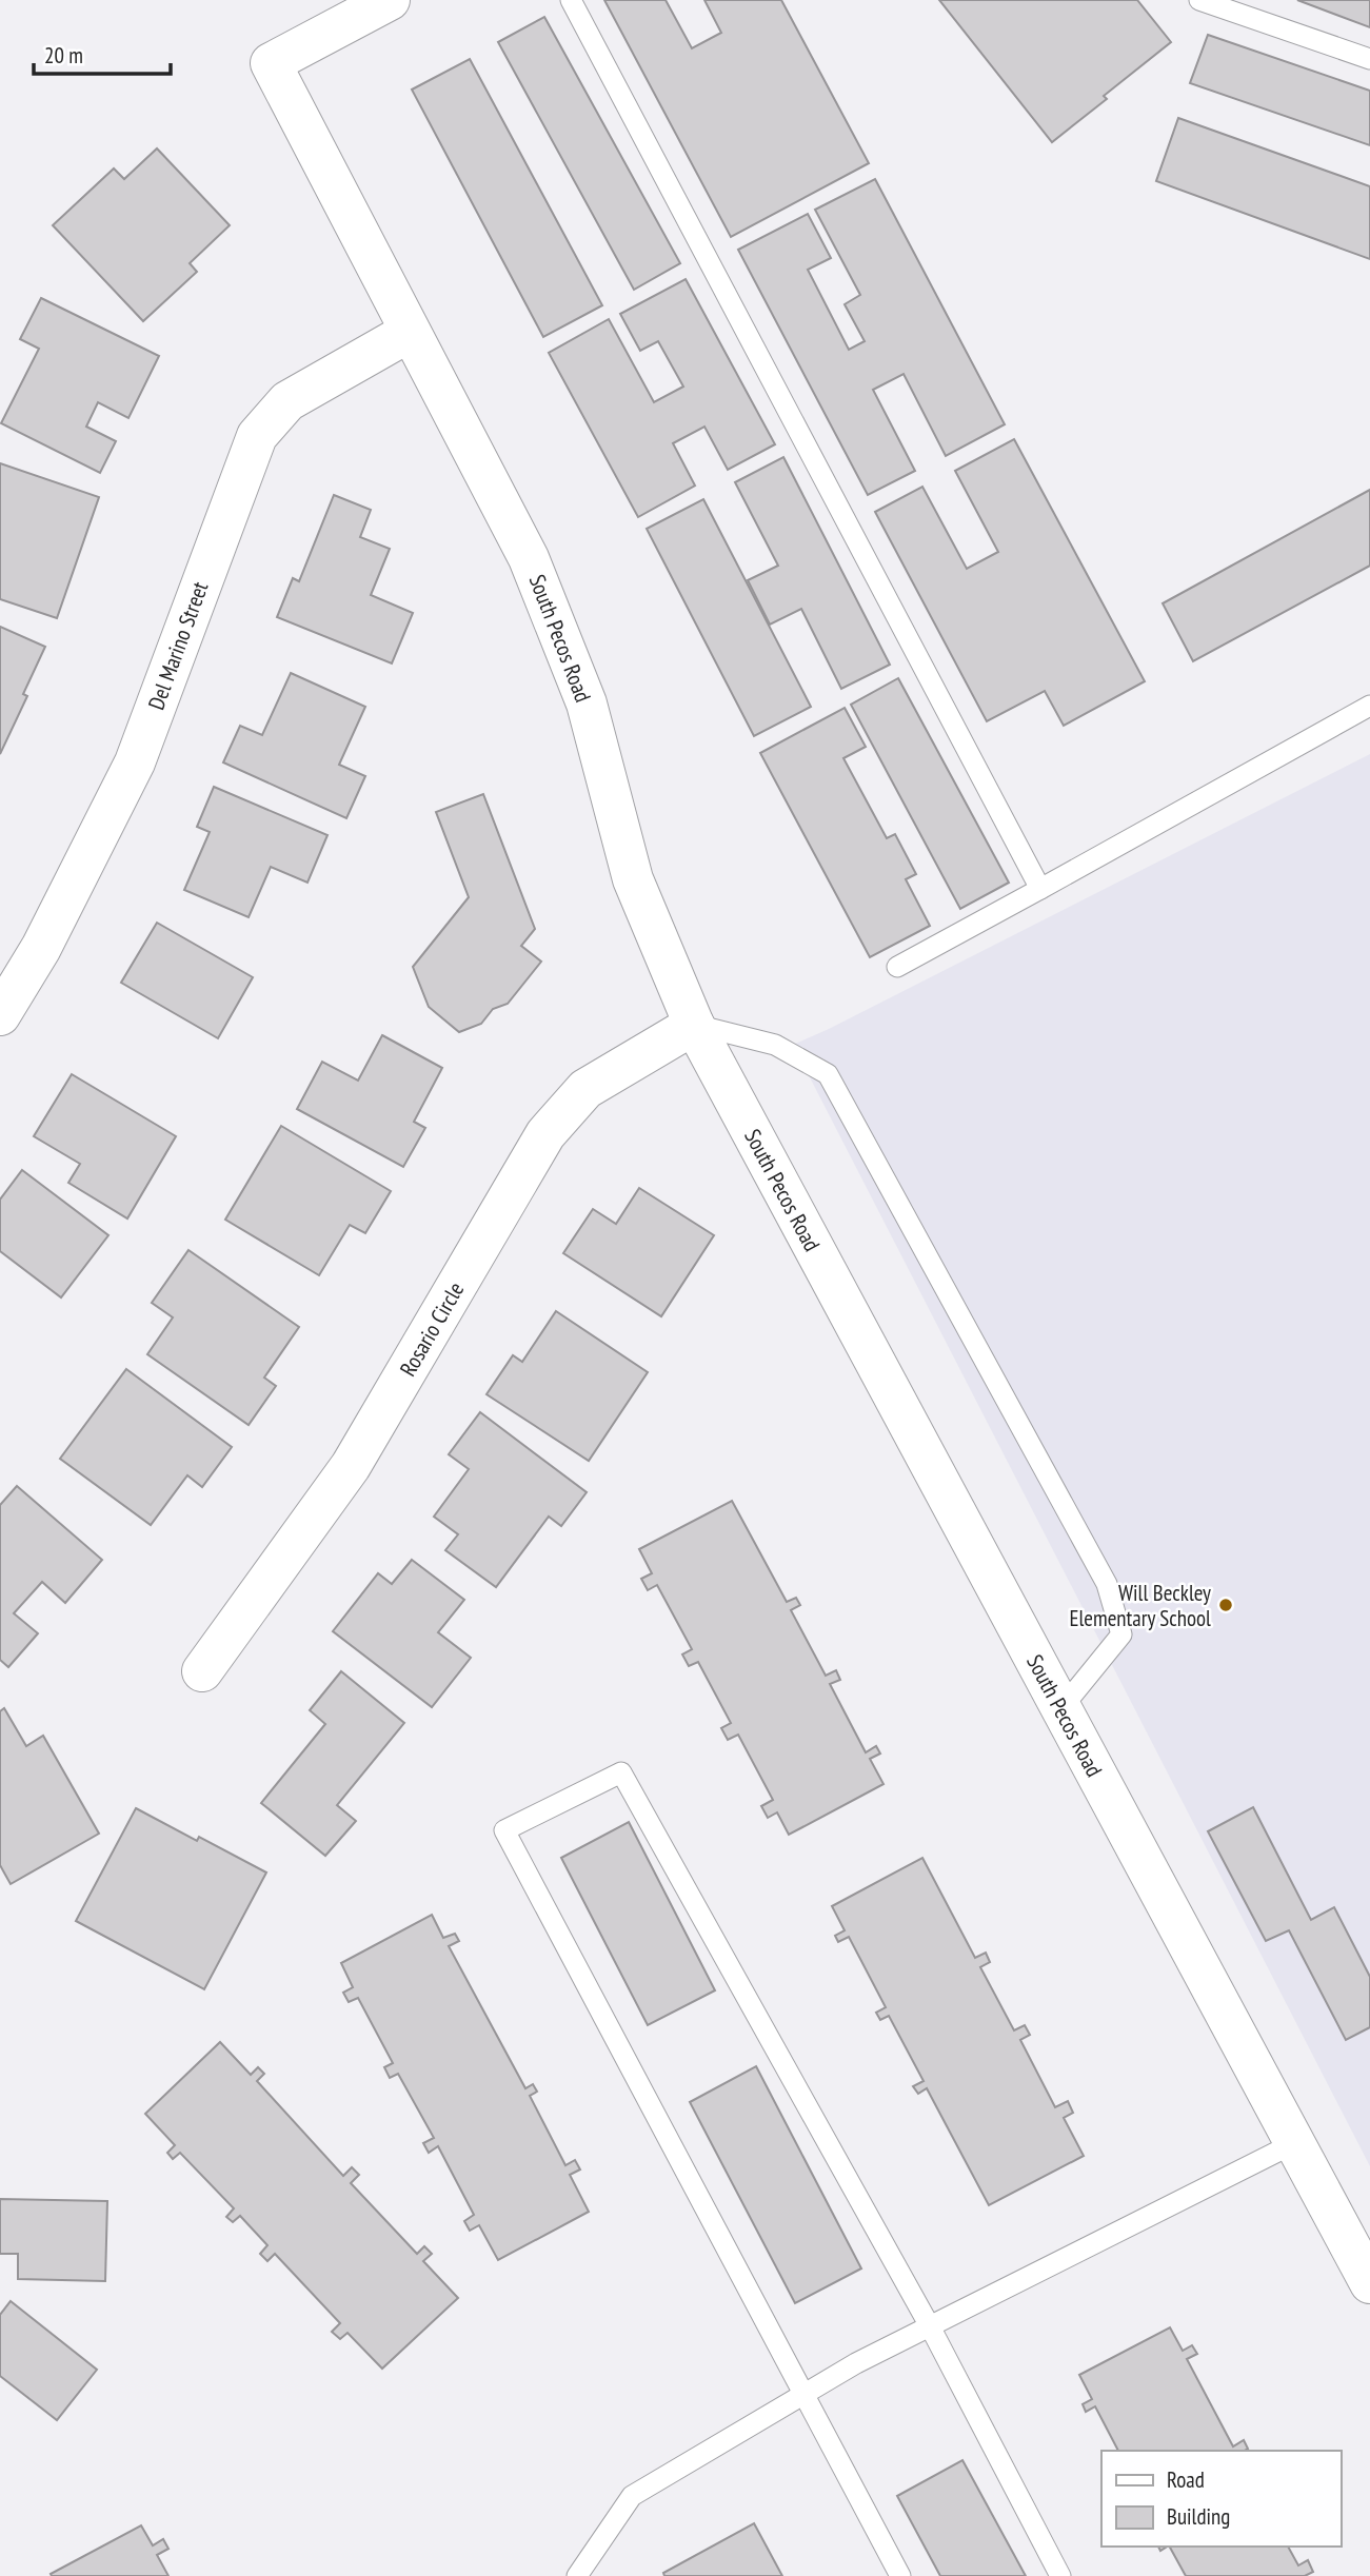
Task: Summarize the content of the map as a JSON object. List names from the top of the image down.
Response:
{
  "streets": {
    "street": ["South Pecos Road", "Del Marino Street", "Rosario Circle"]
  },
  "crossings": [
    ["South Pecos Road", "Del Marino Street"],
    ["South Pecos Road", "Rosario Circle"]
  ],
  "places": ["Will Beckley Elementary School"],
  "legend": ["Road", "Building"],
  "scale_bar": "20 m"
}
